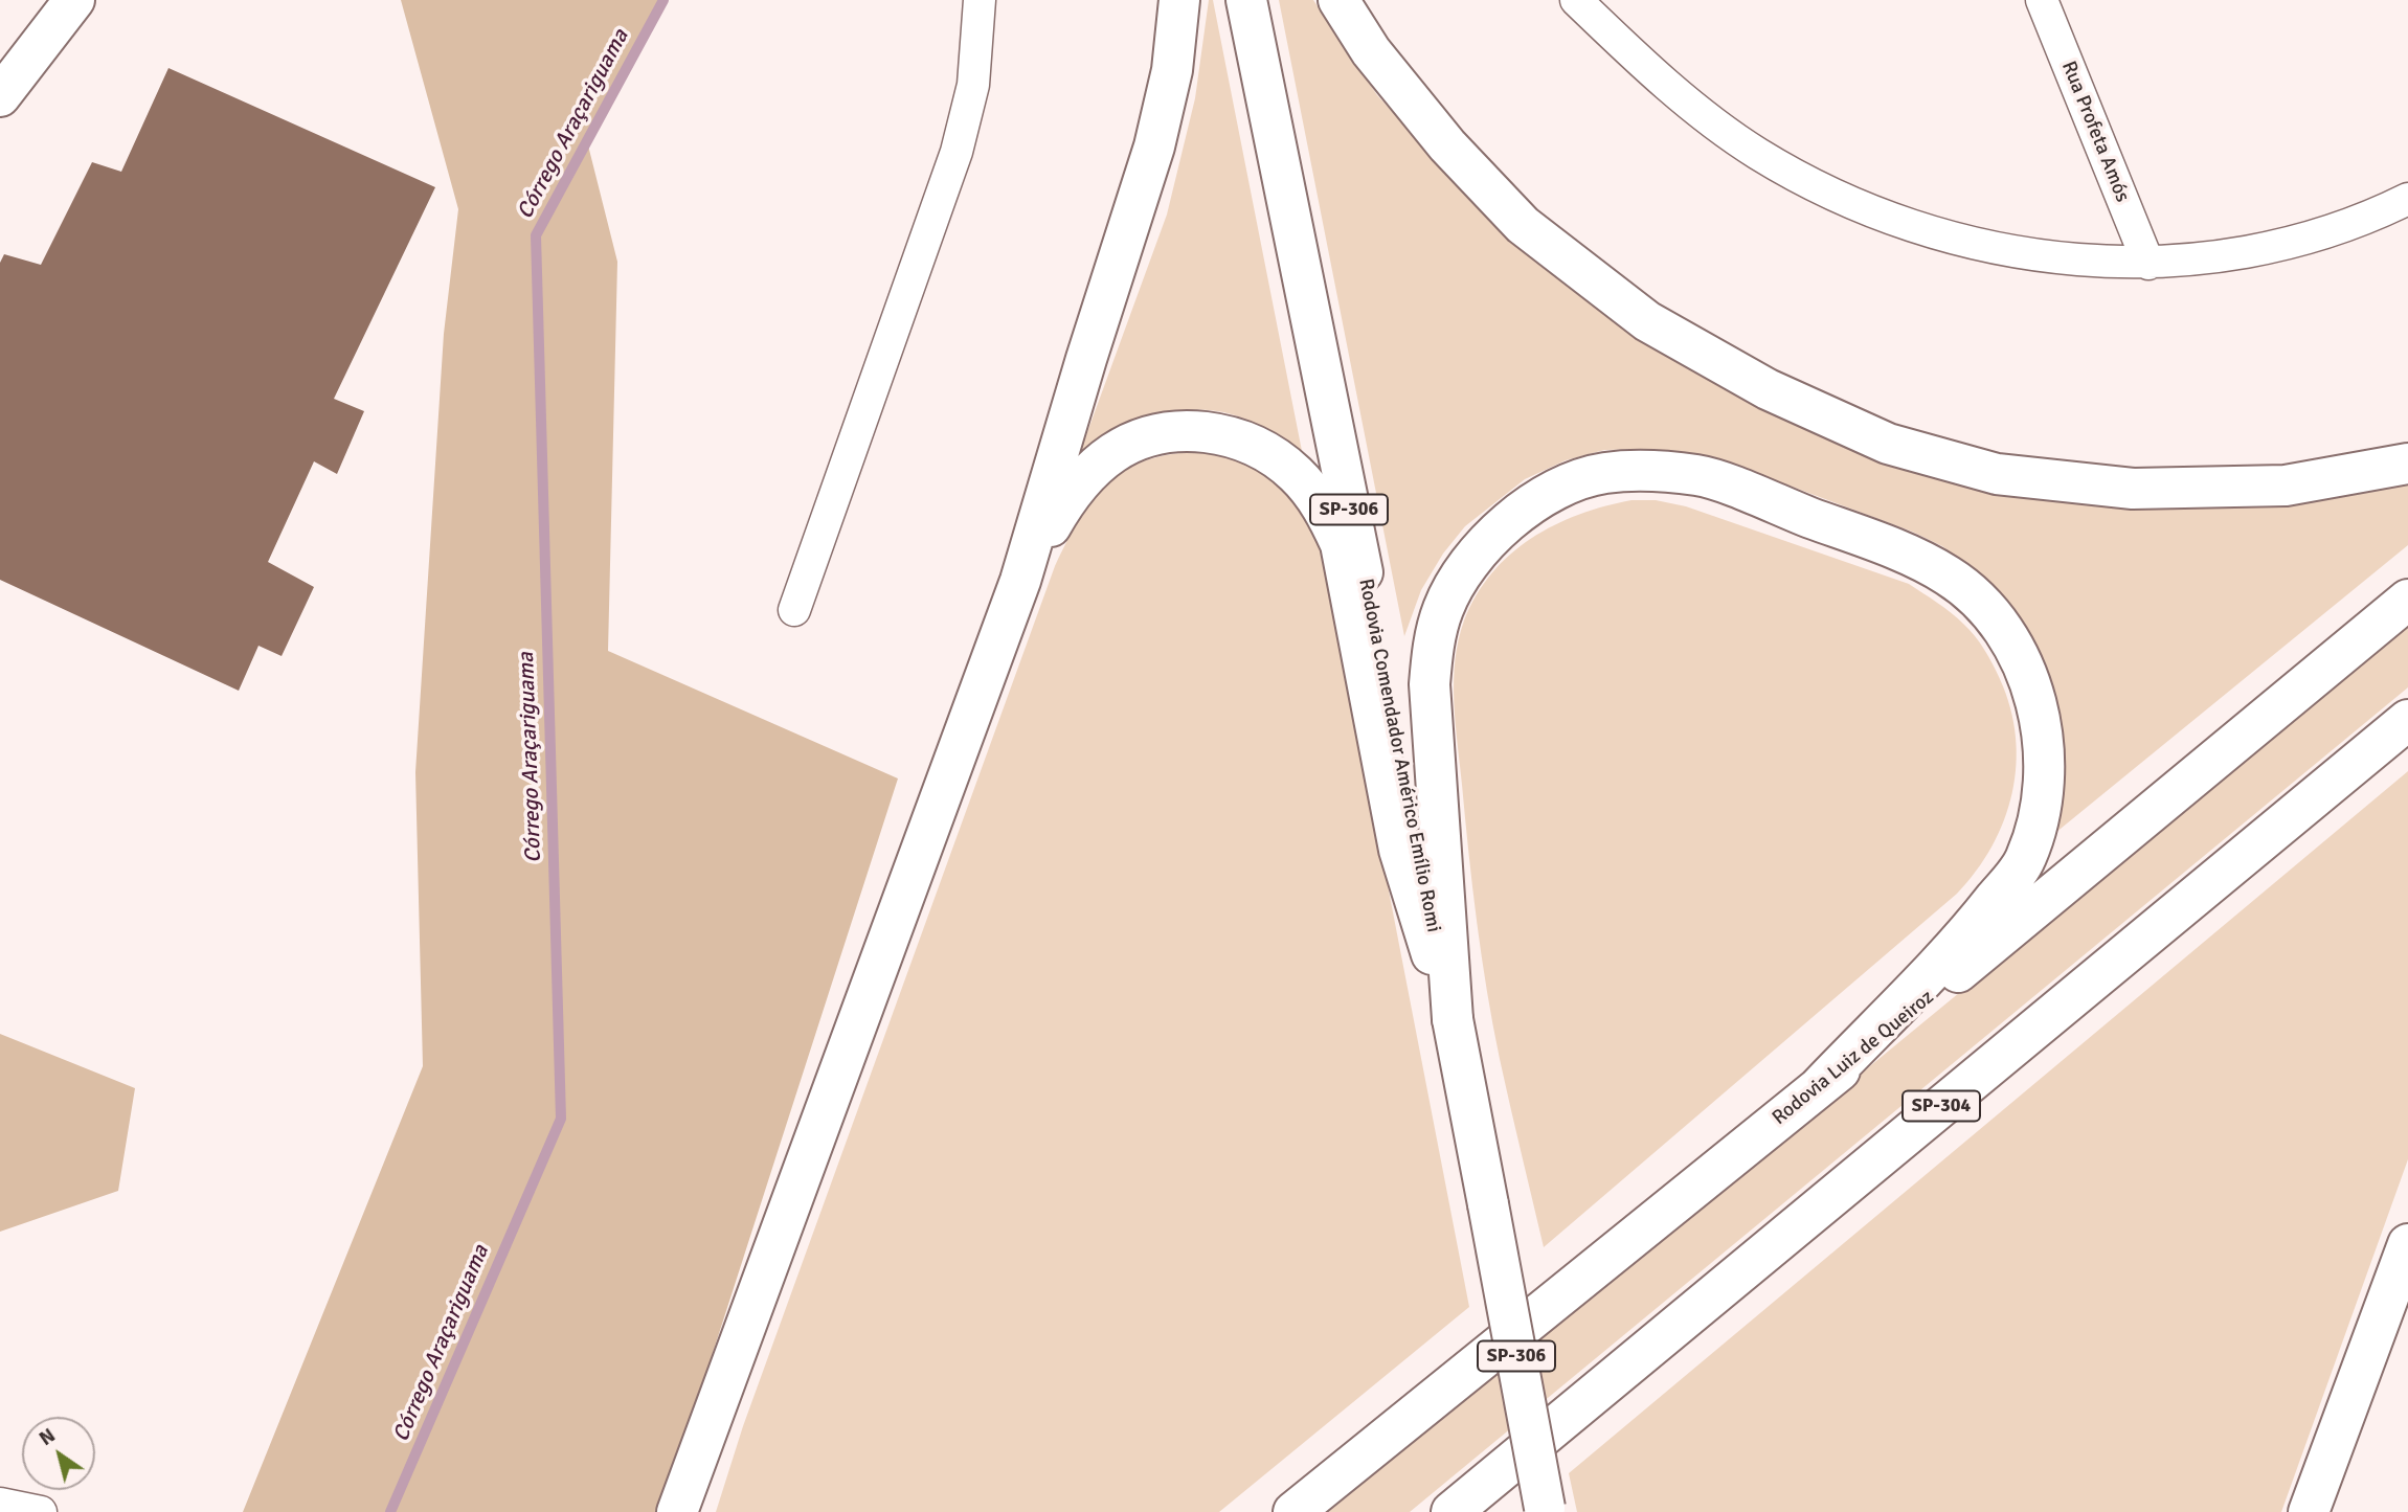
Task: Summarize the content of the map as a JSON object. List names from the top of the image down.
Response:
{
  "streets": {
    "main road": [
      "SP-306",
      "Rodovia Comendador Américo Emílio Romi",
      "Rodovia Luiz de Queiroz",
      "SP-304"
    ],
    "street": ["Rua Profeta Amós"]
  },
  "water": ["Córrego Araçariguama"],
  "north": "top left"
}
